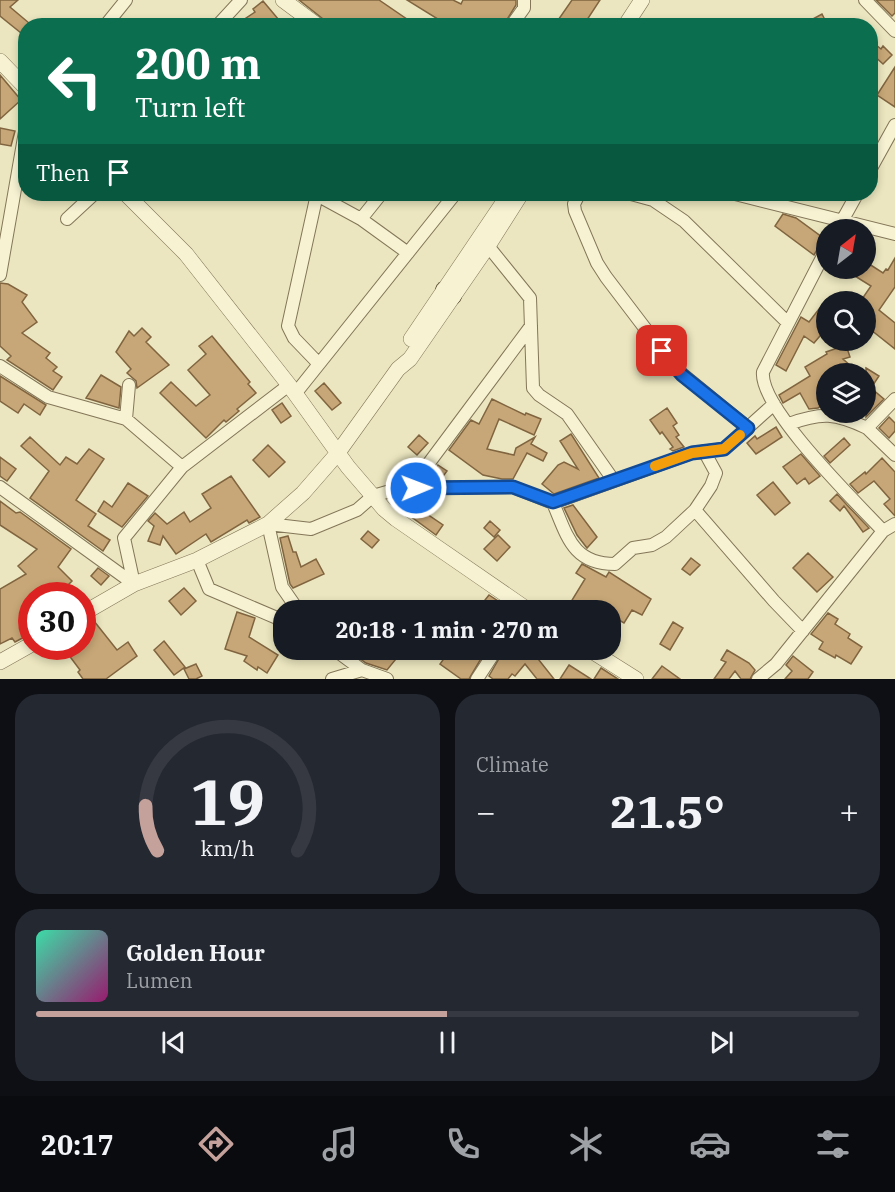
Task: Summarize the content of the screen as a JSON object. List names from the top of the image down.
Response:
{
  "north": "top right",
  "page": {
    "turn": ["200 m", "Turn left"],
    "then": "Then",
    "limit": "30",
    "trip": "20:18 · 1 min · 270 m",
    "tile": "Climate",
    "heat": ["−", "21.5°", "+"],
    "song": ["Golden Hour", "Lumen"],
    "tabs": "20:17",
    "gauge": ["19", "km/h"]
  }
}
